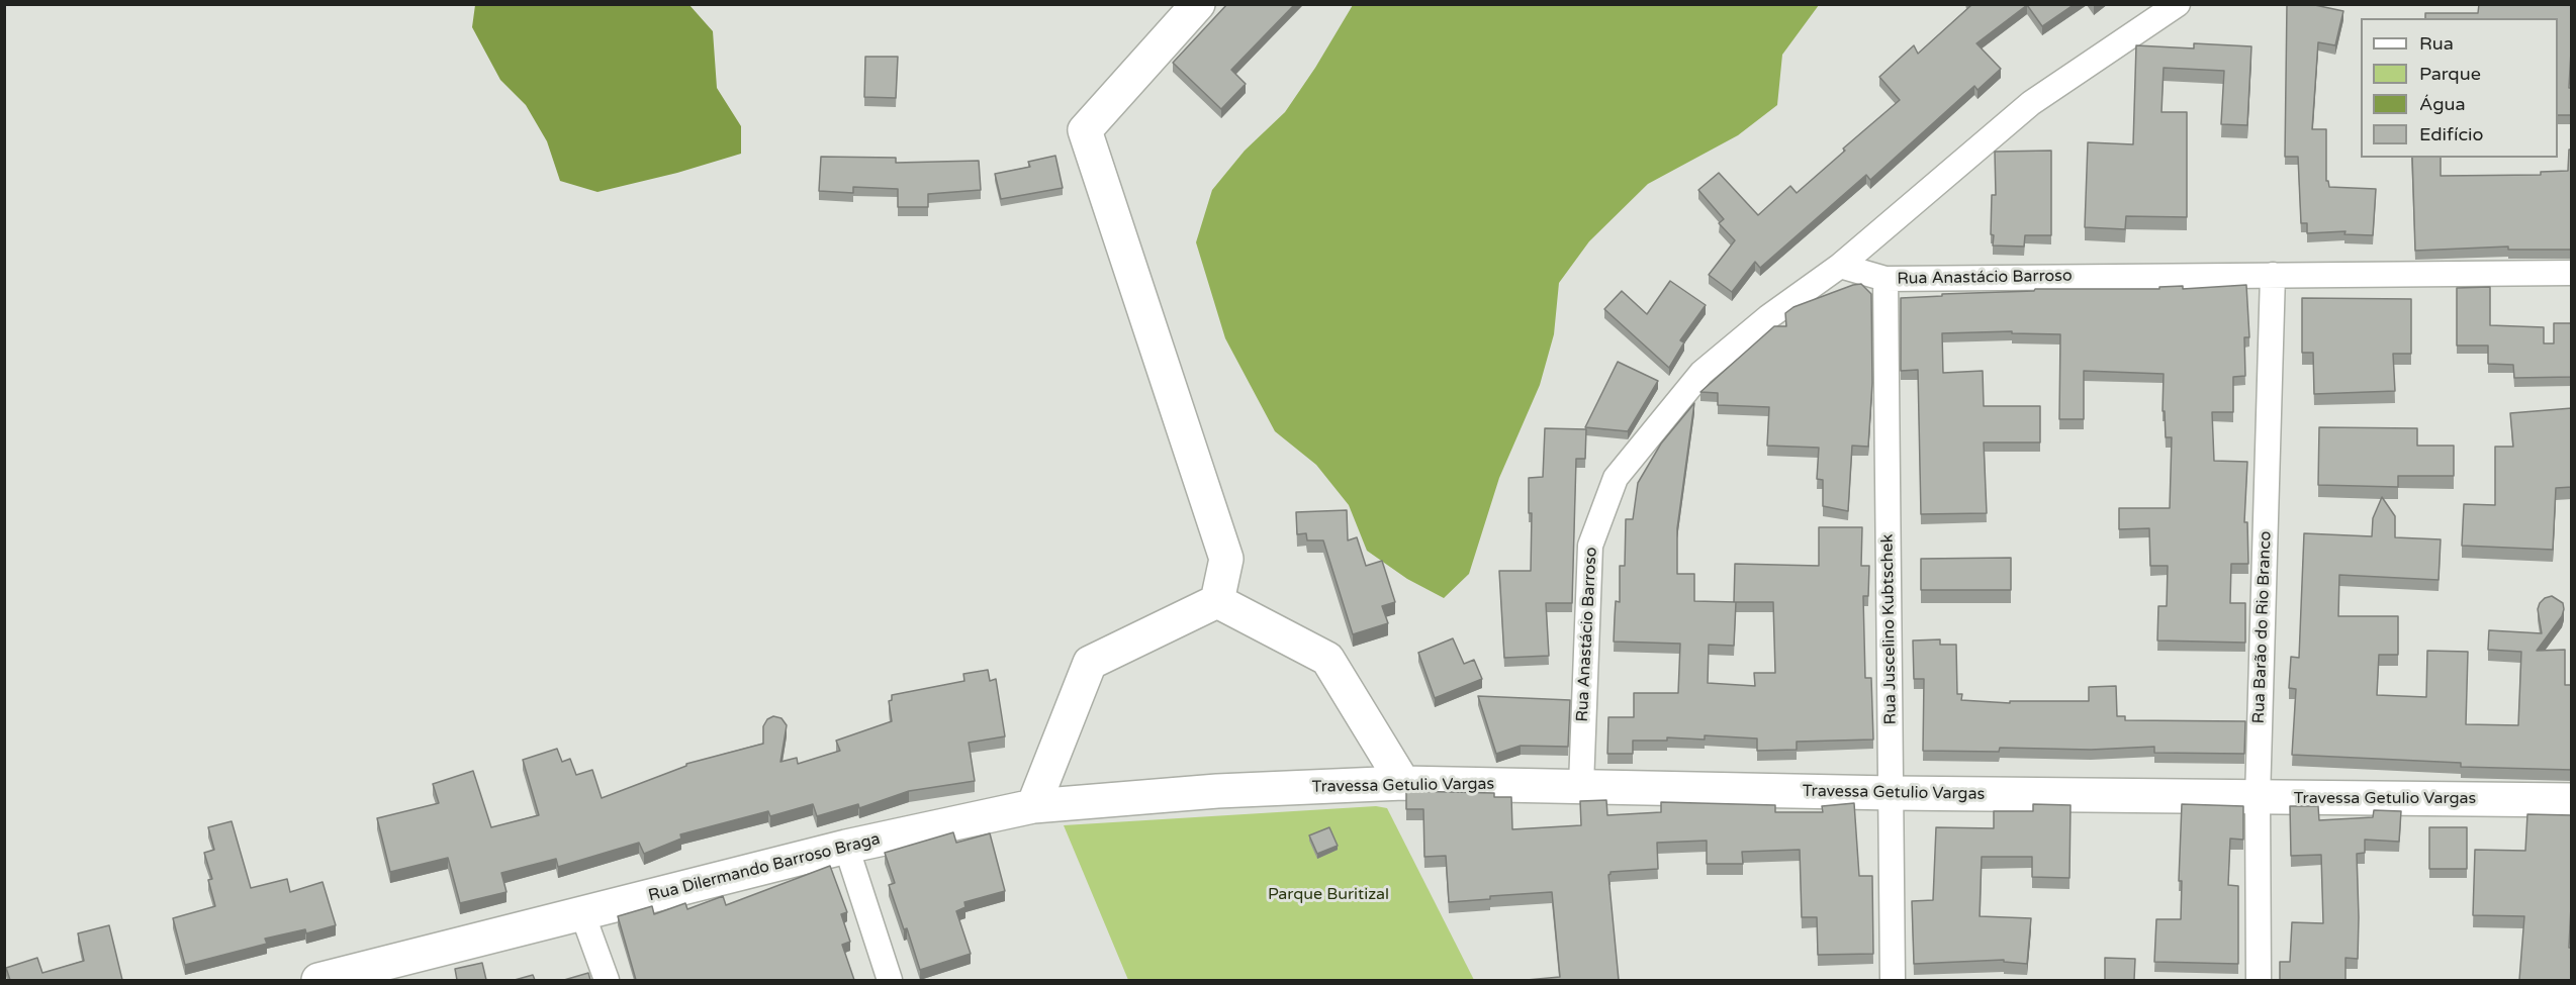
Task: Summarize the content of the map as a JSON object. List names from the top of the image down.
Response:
{
  "streets": {
    "street": [
      "Rua Anastácio Barroso",
      "Rua Barão do Rio Branco",
      "Rua Juscelino Kubtschek",
      "Travessa Getulio Vargas",
      "Rua Dilermando Barroso Braga"
    ]
  },
  "crossings": [
    ["Rua Anastácio Barroso", "Rua Barão do Rio Branco"],
    ["Rua Anastácio Barroso", "Rua Juscelino Kubtschek"],
    ["Rua Anastácio Barroso", "Travessa Getulio Vargas"],
    ["Rua Barão do Rio Branco", "Travessa Getulio Vargas"],
    ["Rua Juscelino Kubtschek", "Travessa Getulio Vargas"],
    ["Travessa Getulio Vargas", "Rua Dilermando Barroso Braga"]
  ],
  "parks": ["Parque Buritizal"],
  "legend": [
    "Rua",
    "Parque",
    "Água",
    "Edifício"
  ]
}
